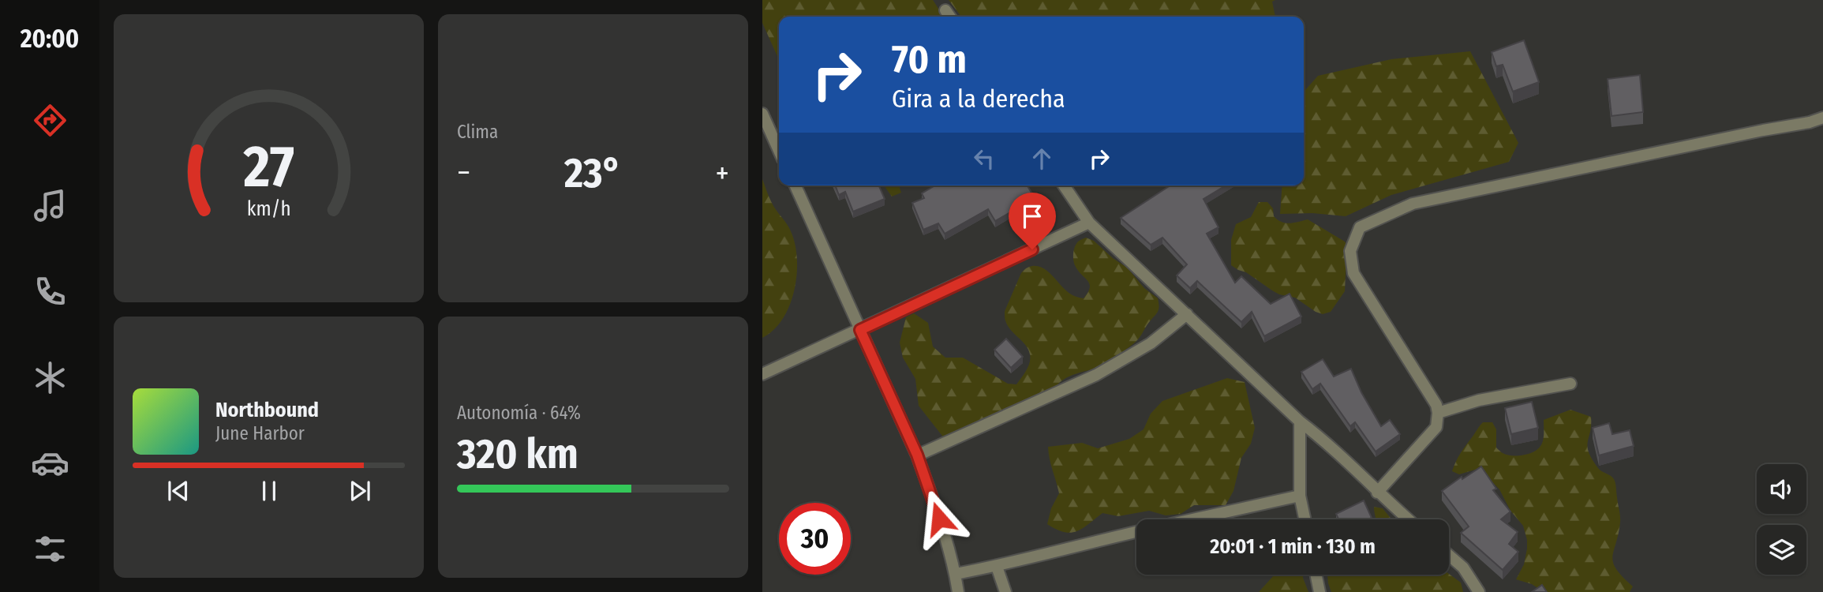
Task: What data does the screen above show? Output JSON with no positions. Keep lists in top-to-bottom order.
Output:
{
  "page": {
    "tabs": "20:00",
    "tile": [
      "Clima",
      ["Autonomía · 64%", "320 km"]
    ],
    "turn": ["70 m", "Gira a la derecha"],
    "heat": ["−", "23°", "+"],
    "song": ["Northbound", "June Harbor"],
    "limit": "30",
    "trip": "20:01 · 1 min · 130 m",
    "gauge": ["27", "km/h"]
  }
}
